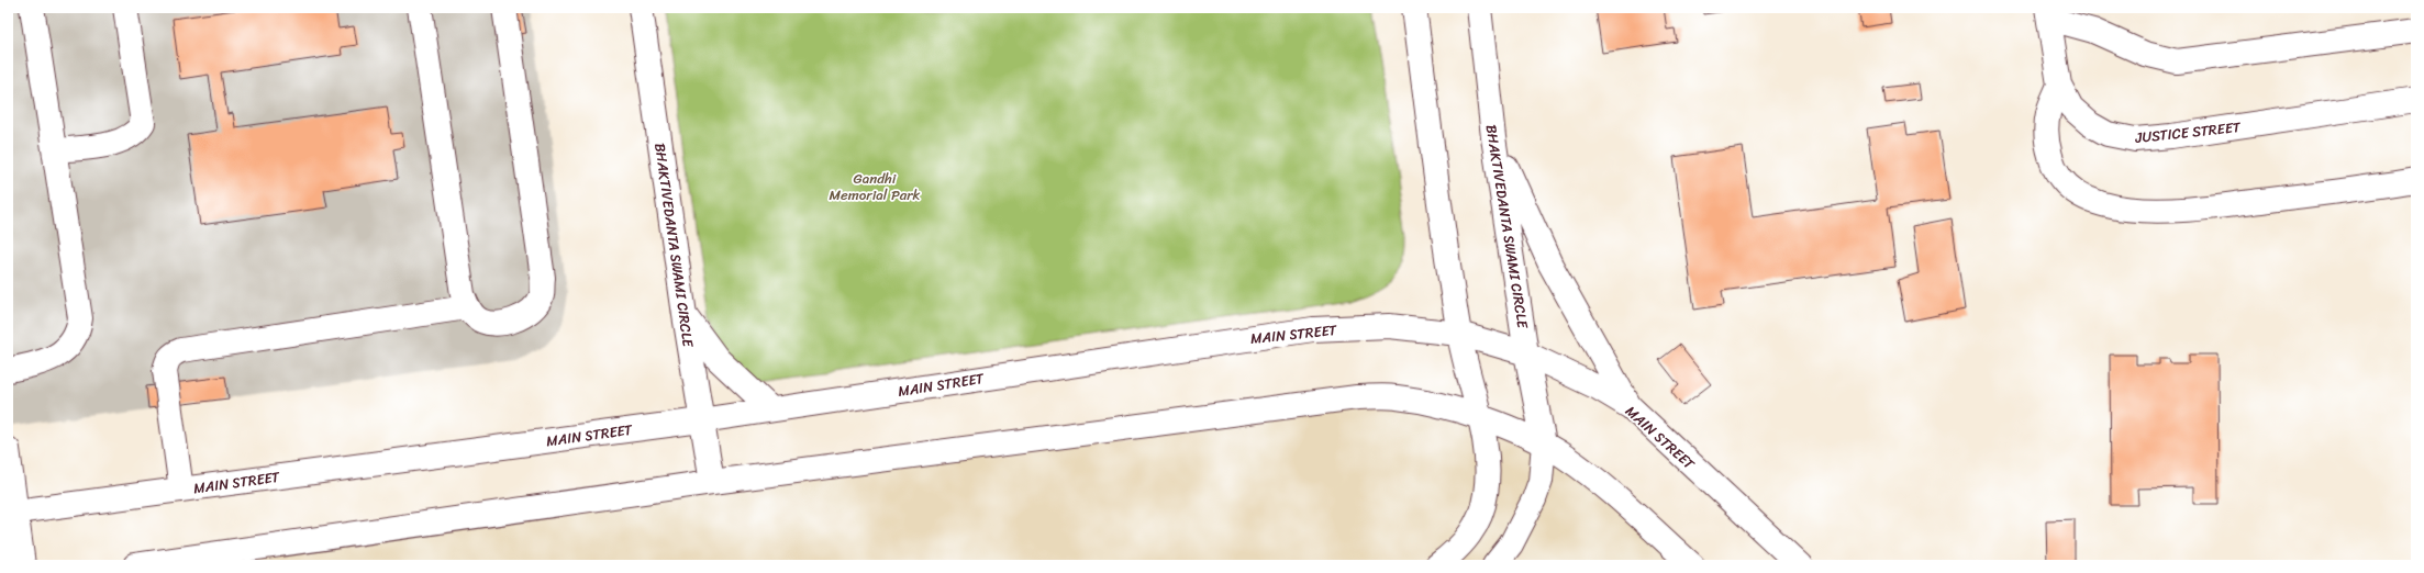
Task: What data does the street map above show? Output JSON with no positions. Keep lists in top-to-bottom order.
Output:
{
  "streets": {
    "street": ["JUSTICE STREET", "BHAKTIVEDANTA SWAMI CIRCLE", "MAIN STREET"]
  },
  "crossings": [
    ["BHAKTIVEDANTA SWAMI CIRCLE", "MAIN STREET"]
  ],
  "parks": ["Gandhi Memorial Park"]
}
